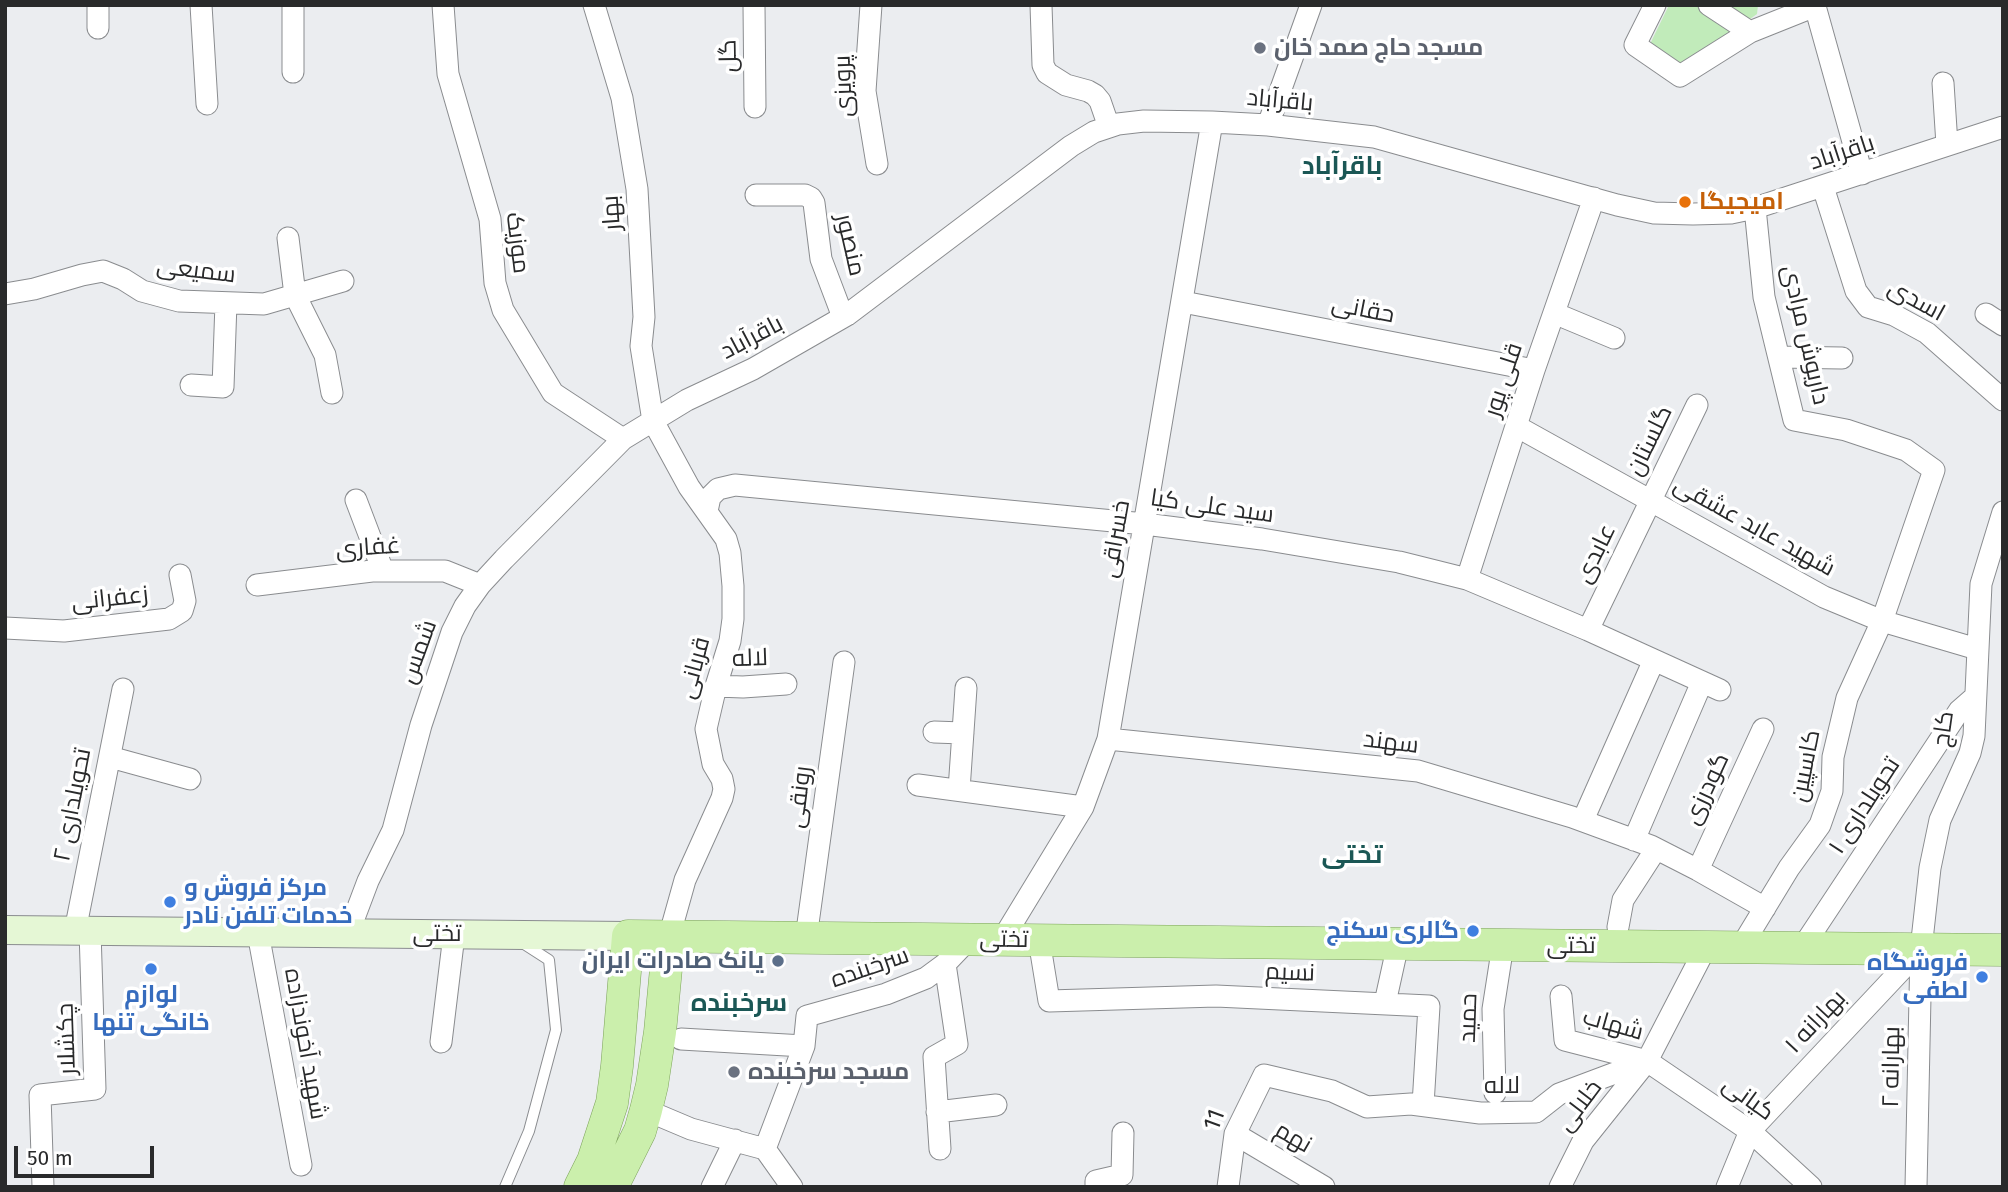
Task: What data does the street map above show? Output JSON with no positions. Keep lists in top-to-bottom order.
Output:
{
  "streets": {
    "main road": ["تختی"],
    "street": [
      "گل",
      "پرویزی",
      "باقرآباد",
      "بهار",
      "موزیک",
      "منصور",
      "سمیعی",
      "اسدی",
      "حقانی",
      "داریوش مرادی",
      "قلی پور",
      "گلستان",
      "سید علی کیا",
      "شهید عابد عشقی",
      "خسراقی",
      "غفاری",
      "عابدی",
      "زعفرانی",
      "شمس",
      "لاله",
      "قربانی",
      "کاج",
      "سهند",
      "کاسپین",
      "گودرزی",
      "رونقی",
      "تحویلداری ۲",
      "تحویلداری ۱",
      "سرخبنده",
      "نسیم",
      "حمید",
      "بهارانه ۱",
      "شهاب",
      "چکشلار",
      "شهید آخوندزاده",
      "بهارانه ۲",
      "کیانی",
      "خلالی",
      "11",
      "نهم"
    ]
  },
  "crossings": [
    ["باقرآباد", "بهار"],
    ["باقرآباد", "موزیک"],
    ["باقرآباد", "منصور"],
    ["باقرآباد", "اسدی"],
    ["باقرآباد", "داریوش مرادی"],
    ["باقرآباد", "قلی پور"],
    ["باقرآباد", "خسراقی"],
    ["باقرآباد", "شمس"],
    ["باقرآباد", "قربانی"],
    ["بهار", "قربانی"],
    ["موزیک", "شمس"],
    ["حقانی", "قلی پور"],
    ["حقانی", "خسراقی"],
    ["داریوش مرادی", "شهید عابد عشقی"],
    ["داریوش مرادی", "کاسپین"],
    ["قلی پور", "سید علی کیا"],
    ["قلی پور", "شهید عابد عشقی"],
    ["گلستان", "شهید عابد عشقی"],
    ["گلستان", "عابدی"],
    ["سید علی کیا", "خسراقی"],
    ["سید علی کیا", "عابدی"],
    ["سید علی کیا", "قربانی"],
    ["سید علی کیا", "سهند"],
    ["شهید عابد عشقی", "عابدی"],
    ["شهید عابد عشقی", "کاج"],
    ["شهید عابد عشقی", "کاسپین"],
    ["خسراقی", "سهند"],
    ["خسراقی", "تختی"],
    ["غفاری", "شمس"],
    ["شمس", "تختی"],
    ["لاله", "قربانی"],
    ["لاله", "نسیم"],
    ["لاله", "شهاب"],
    ["لاله", "کیانی"],
    ["لاله", "خلالی"],
    ["لاله", "11"],
    ["قربانی", "تختی"],
    ["کاج", "تحویلداری ۱"],
    ["کاج", "تختی"],
    ["کاج", "بهارانه ۱"],
    ["کاج", "بهارانه ۲"],
    ["سهند", "کاسپین"],
    ["سهند", "گودرزی"],
    ["کاسپین", "تختی"],
    ["رونقی", "تختی"],
    ["تحویلداری ۲", "تختی"],
    ["تحویلداری ۲", "چکشلار"],
    ["تحویلداری ۱", "تختی"],
    ["تختی", "سرخبنده"],
    ["تختی", "نسیم"],
    ["تختی", "حمید"],
    ["تختی", "بهارانه ۱"],
    ["تختی", "چکشلار"],
    ["تختی", "شهید آخوندزاده"],
    ["تختی", "بهارانه ۲"],
    ["بهارانه ۱", "بهارانه ۲"],
    ["بهارانه ۱", "کیانی"],
    ["شهاب", "کیانی"],
    ["شهاب", "خلالی"],
    ["کیانی", "خلالی"],
    ["11", "نهم"]
  ],
  "districts": ["باقرآباد", "تختی", "سرخبنده"],
  "places": [
    "مسجد حاج صمد خان",
    "امیجیگا",
    "مرکز فروش و خدمات تلفن نادر",
    "گالری سکنج",
    "یانک صادرات ایران",
    "لوازم خانگی تنها",
    "فروشگاه لطفی",
    "مسجد سرخبنده"
  ],
  "scale_bar": "50 m"
}
